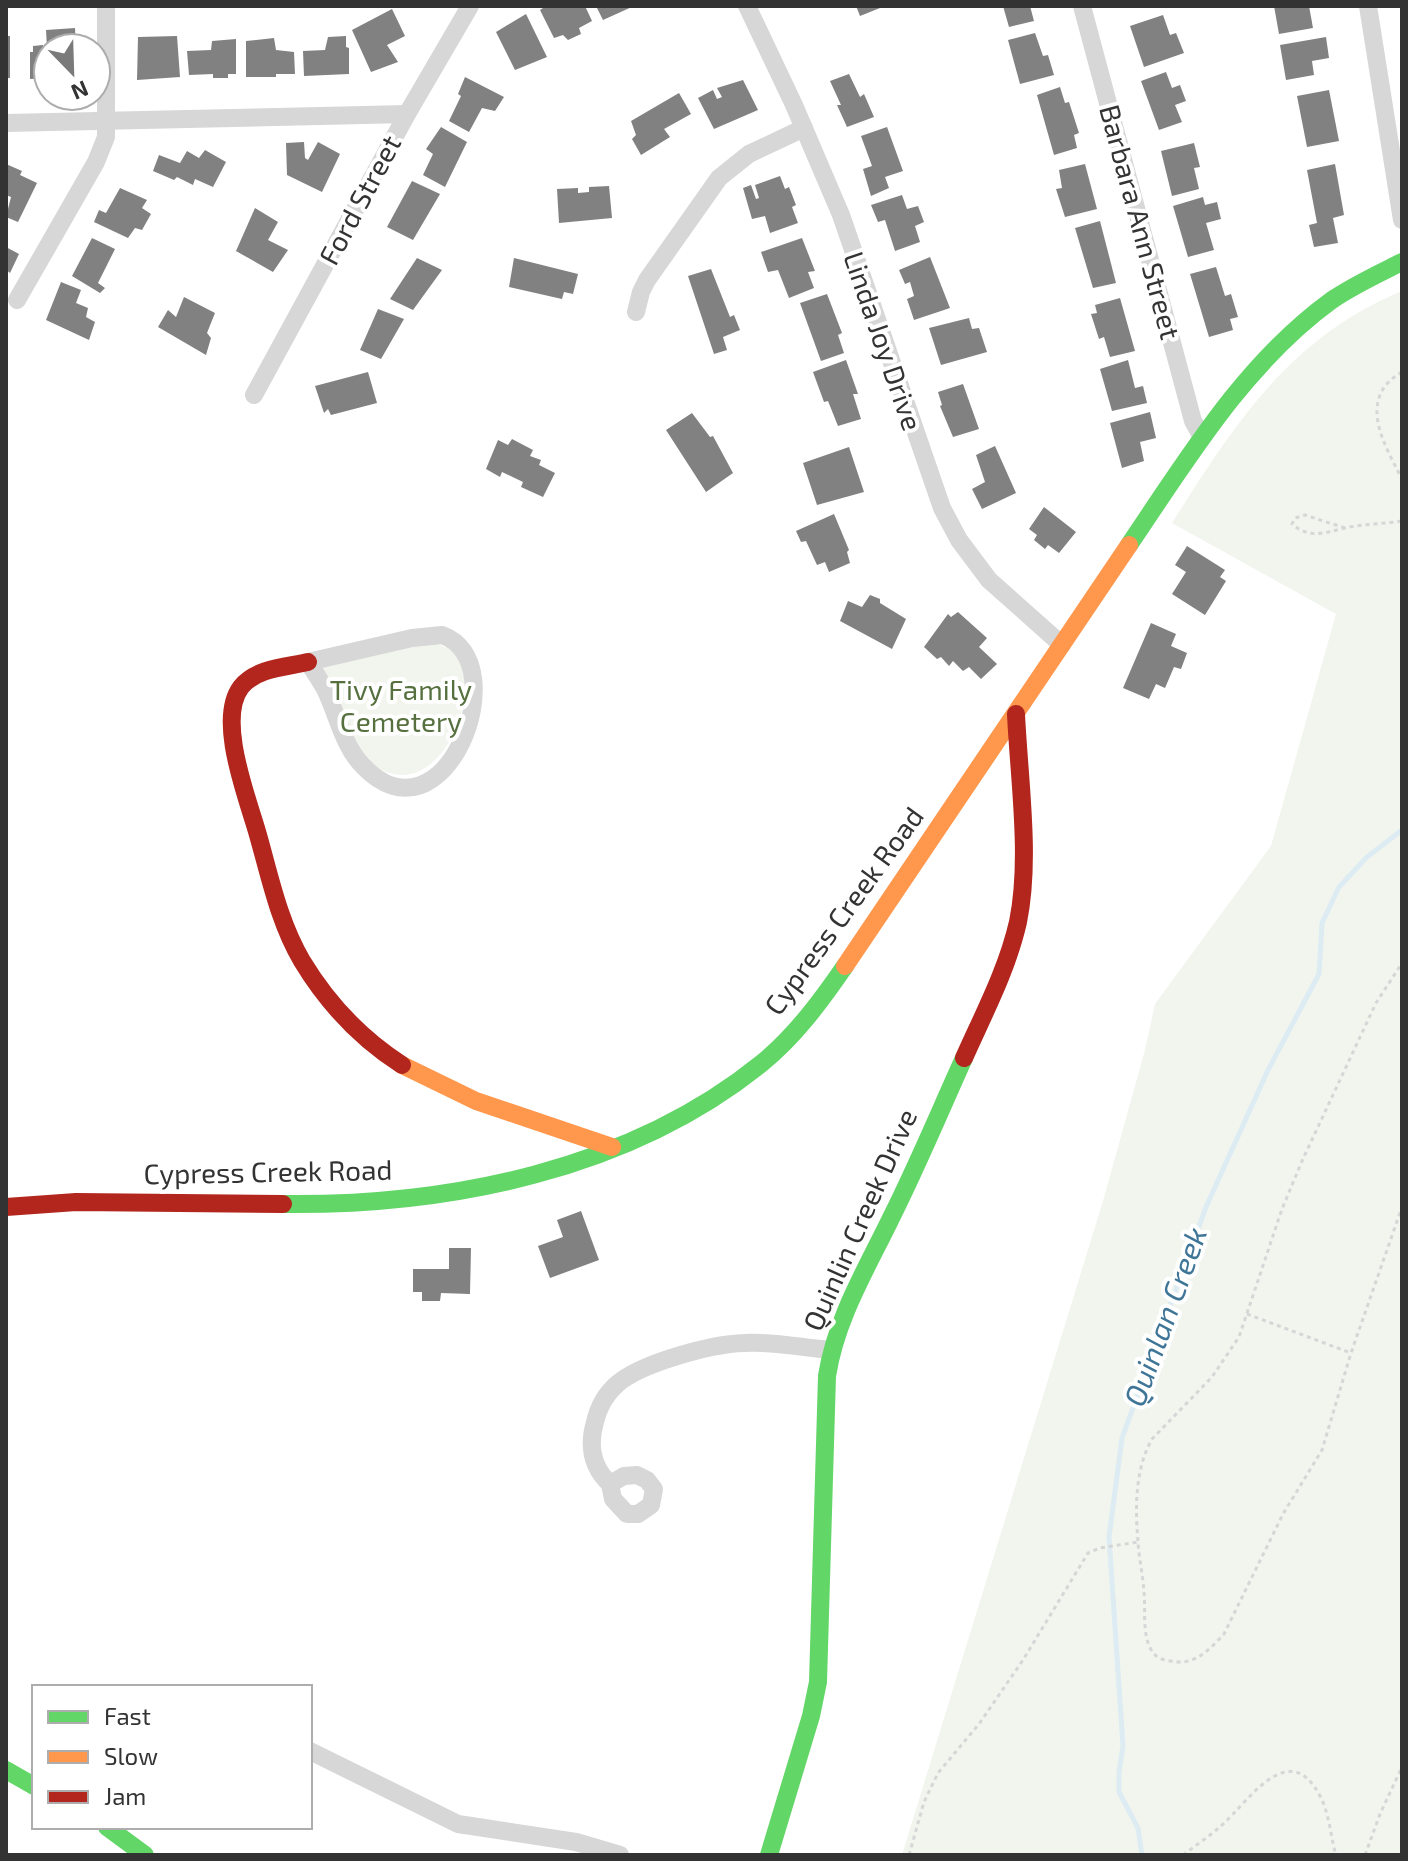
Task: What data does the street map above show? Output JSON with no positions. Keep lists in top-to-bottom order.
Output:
{
  "streets": {
    "street": [
      "Ford Street",
      "Barbara Ann Street",
      "Linda Joy Drive",
      "Cypress Creek Road",
      "Quinlin Creek Drive"
    ]
  },
  "crossings": [
    ["Barbara Ann Street", "Cypress Creek Road"],
    ["Linda Joy Drive", "Cypress Creek Road"],
    ["Cypress Creek Road", "Quinlin Creek Drive"]
  ],
  "water": ["Quinlan Creek"],
  "parks": ["Tivy Family Cemetery"],
  "legend": ["Fast", "Slow", "Jam"],
  "north": "bottom right"
}
